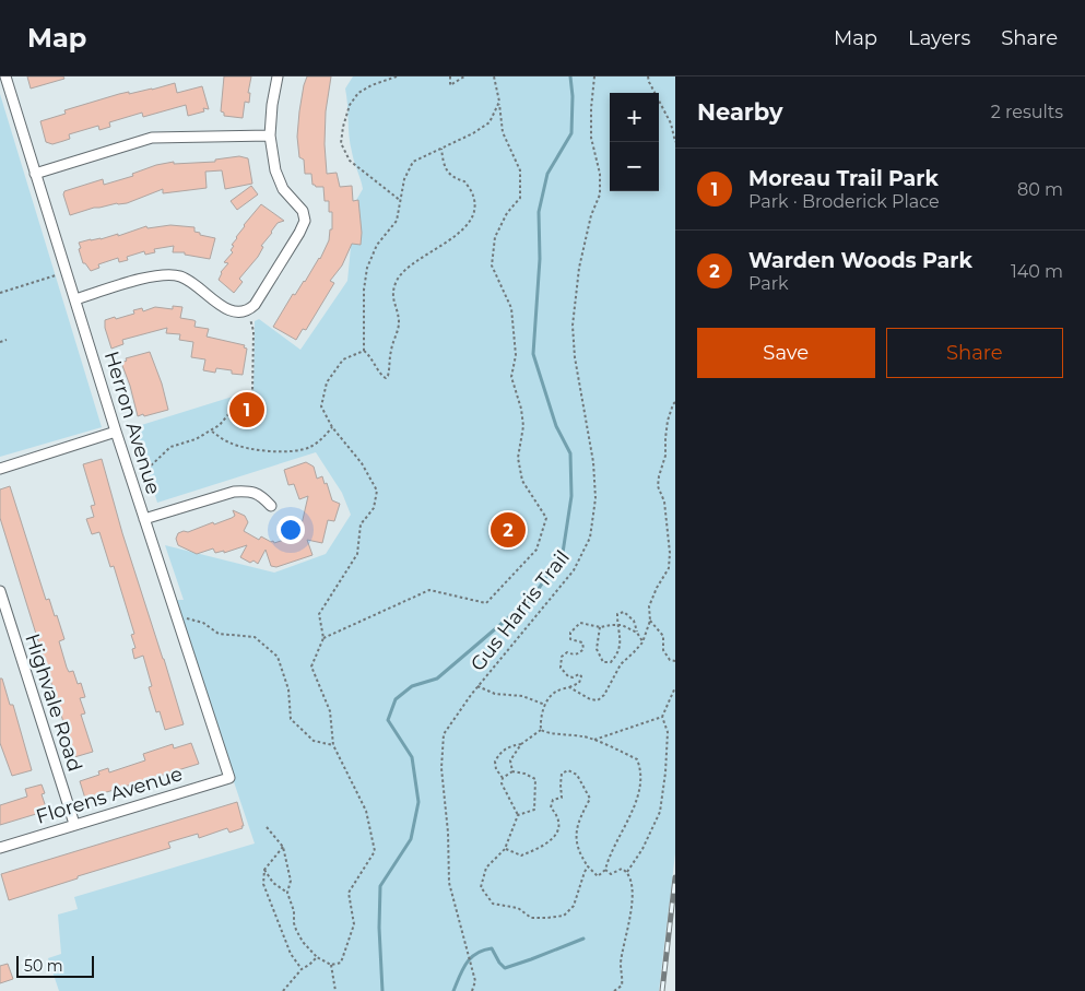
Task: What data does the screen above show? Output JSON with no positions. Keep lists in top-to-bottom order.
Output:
{
  "streets": {
    "street": ["Herron Avenue", "Highvale Road", "Florens Avenue"],
    "path": ["Gus Harris Trail"]
  },
  "crossings": [
    ["Herron Avenue", "Florens Avenue"],
    ["Highvale Road", "Florens Avenue"]
  ],
  "scale_bar": "50 m",
  "page": {
    "header": "Map",
    "nav": ["Map", "Layers", "Share"],
    "heading": ["Nearby", "2 results"],
    "map_buttons": ["+", "−"],
    "list": [
      {
        "mark": "1",
        "name": "Moreau Trail Park",
        "note": "Park · Broderick Place",
        "value": "80 m"
      },
      {
        "mark": "2",
        "name": "Warden Woods Park",
        "note": "Park",
        "value": "140 m"
      }
    ],
    "buttons": ["Save", "Share"],
    "pins": ["1", "2"],
    "scale": "50 m"
  }
}
